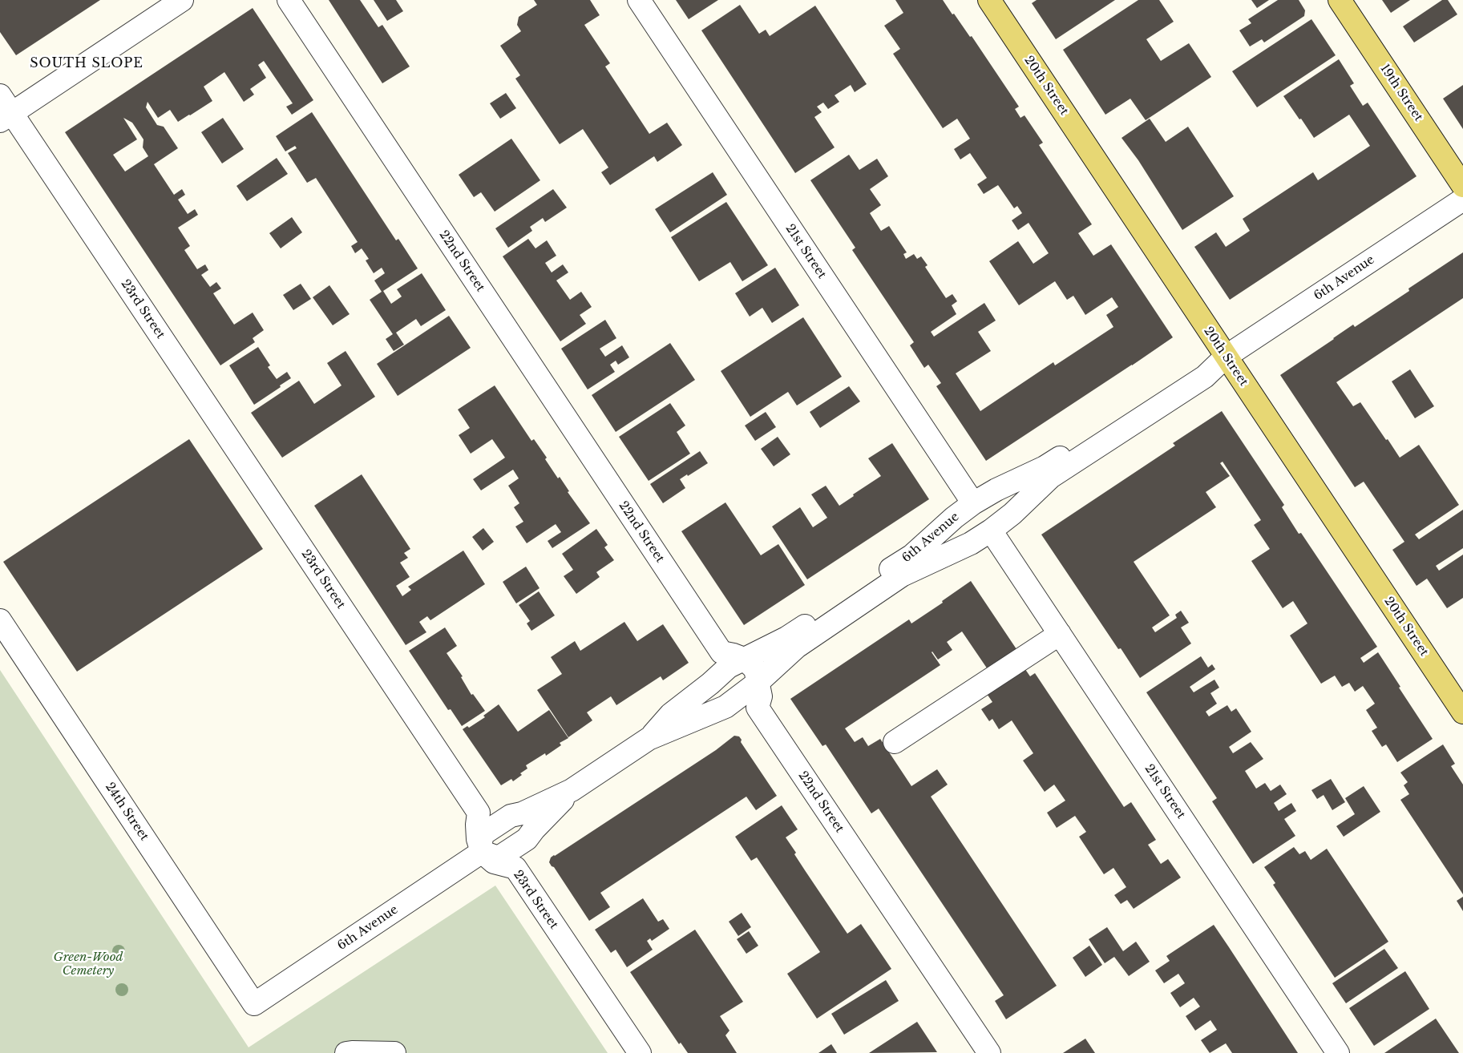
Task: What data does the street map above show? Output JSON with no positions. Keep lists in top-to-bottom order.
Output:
{
  "streets": {
    "main road": ["20th Street", "19th Street"],
    "street": [
      "21st Street",
      "22nd Street",
      "6th Avenue",
      "23rd Street",
      "24th Street"
    ]
  },
  "crossings": [
    ["20th Street", "6th Avenue"],
    ["21st Street", "6th Avenue"],
    ["22nd Street", "6th Avenue"],
    ["6th Avenue", "23rd Street"],
    ["6th Avenue", "24th Street"]
  ],
  "districts": ["SOUTH SLOPE"],
  "parks": ["Green-Wood Cemetery"]
}
